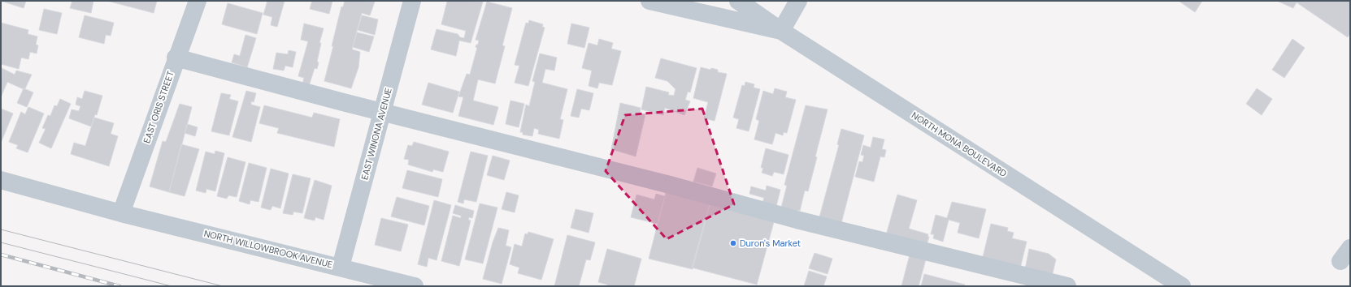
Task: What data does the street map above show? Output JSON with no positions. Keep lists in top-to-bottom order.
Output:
{
  "streets": {
    "street": [
      "EAST ORIS STREET",
      "EAST WINONA AVENUE",
      "NORTH MONA BOULEVARD",
      "NORTH WILLOWBROOK AVENUE"
    ]
  },
  "crossings": [
    ["EAST ORIS STREET", "NORTH WILLOWBROOK AVENUE"],
    ["EAST WINONA AVENUE", "NORTH WILLOWBROOK AVENUE"]
  ],
  "places": ["Duron's Market"]
}
